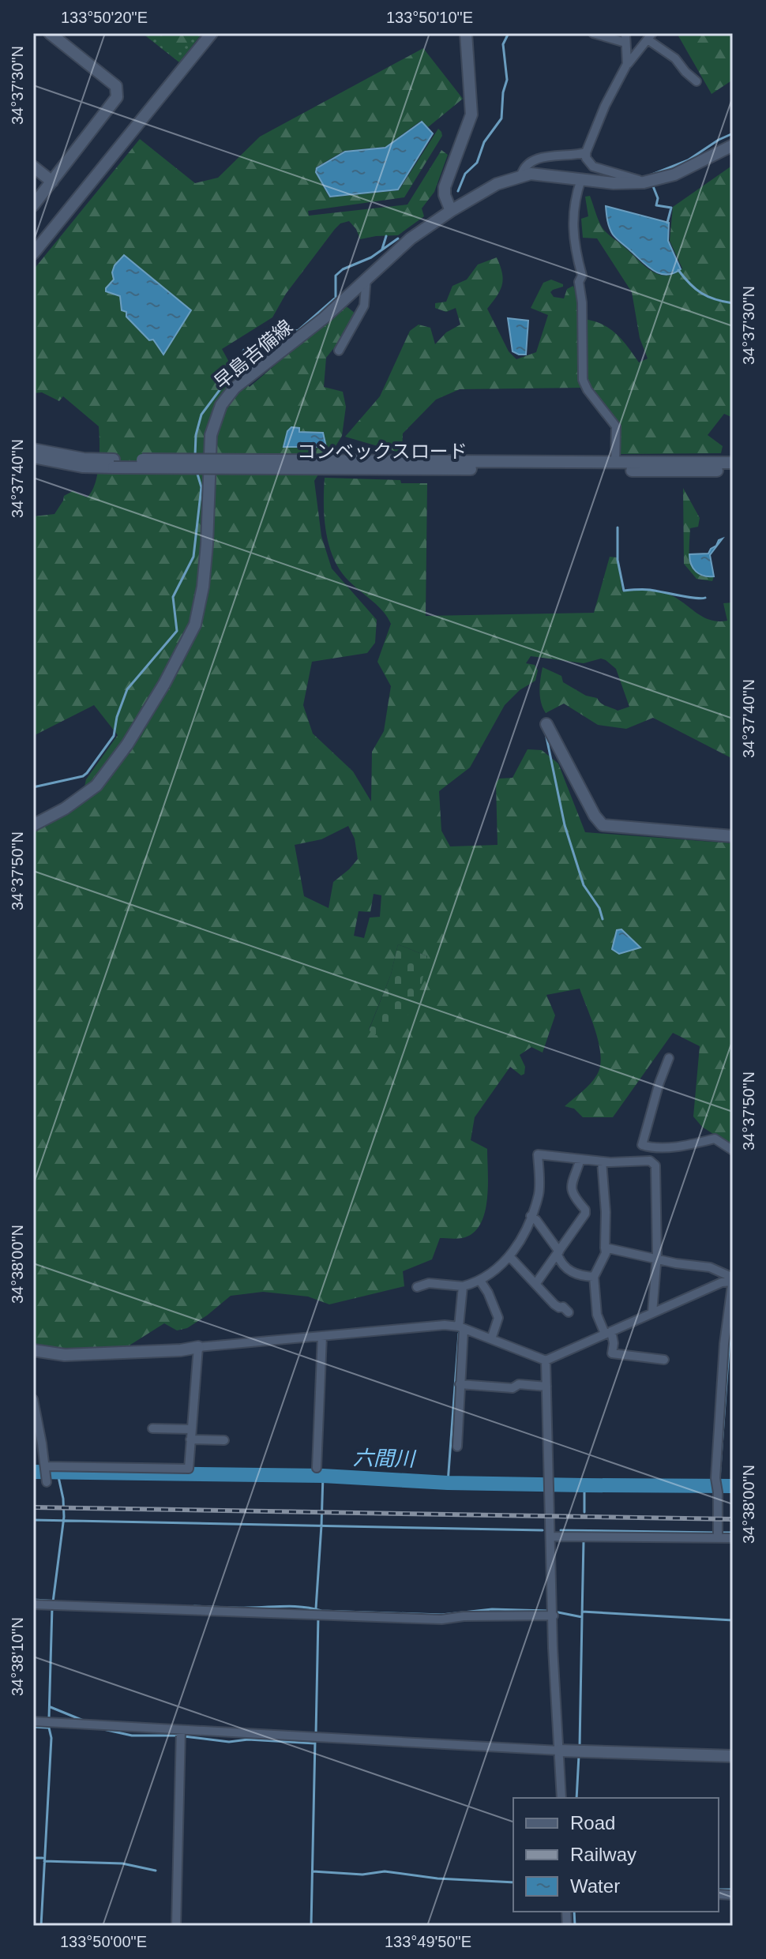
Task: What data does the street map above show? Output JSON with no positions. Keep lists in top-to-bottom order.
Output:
{
  "streets": {
    "street": ["早島吉備線", "コンベックスロード"]
  },
  "water": ["六間川"],
  "legend": ["Road", "Railway", "Water"],
  "coordinates": [
    "133°50'20\"E",
    "133°50'10\"E",
    "34°37'30\"N",
    "34°37'40\"N",
    "34°37'50\"N",
    "34°38'00\"N",
    "34°38'10\"N",
    "133°50'00\"E",
    "133°49'50\"E"
  ]
}
